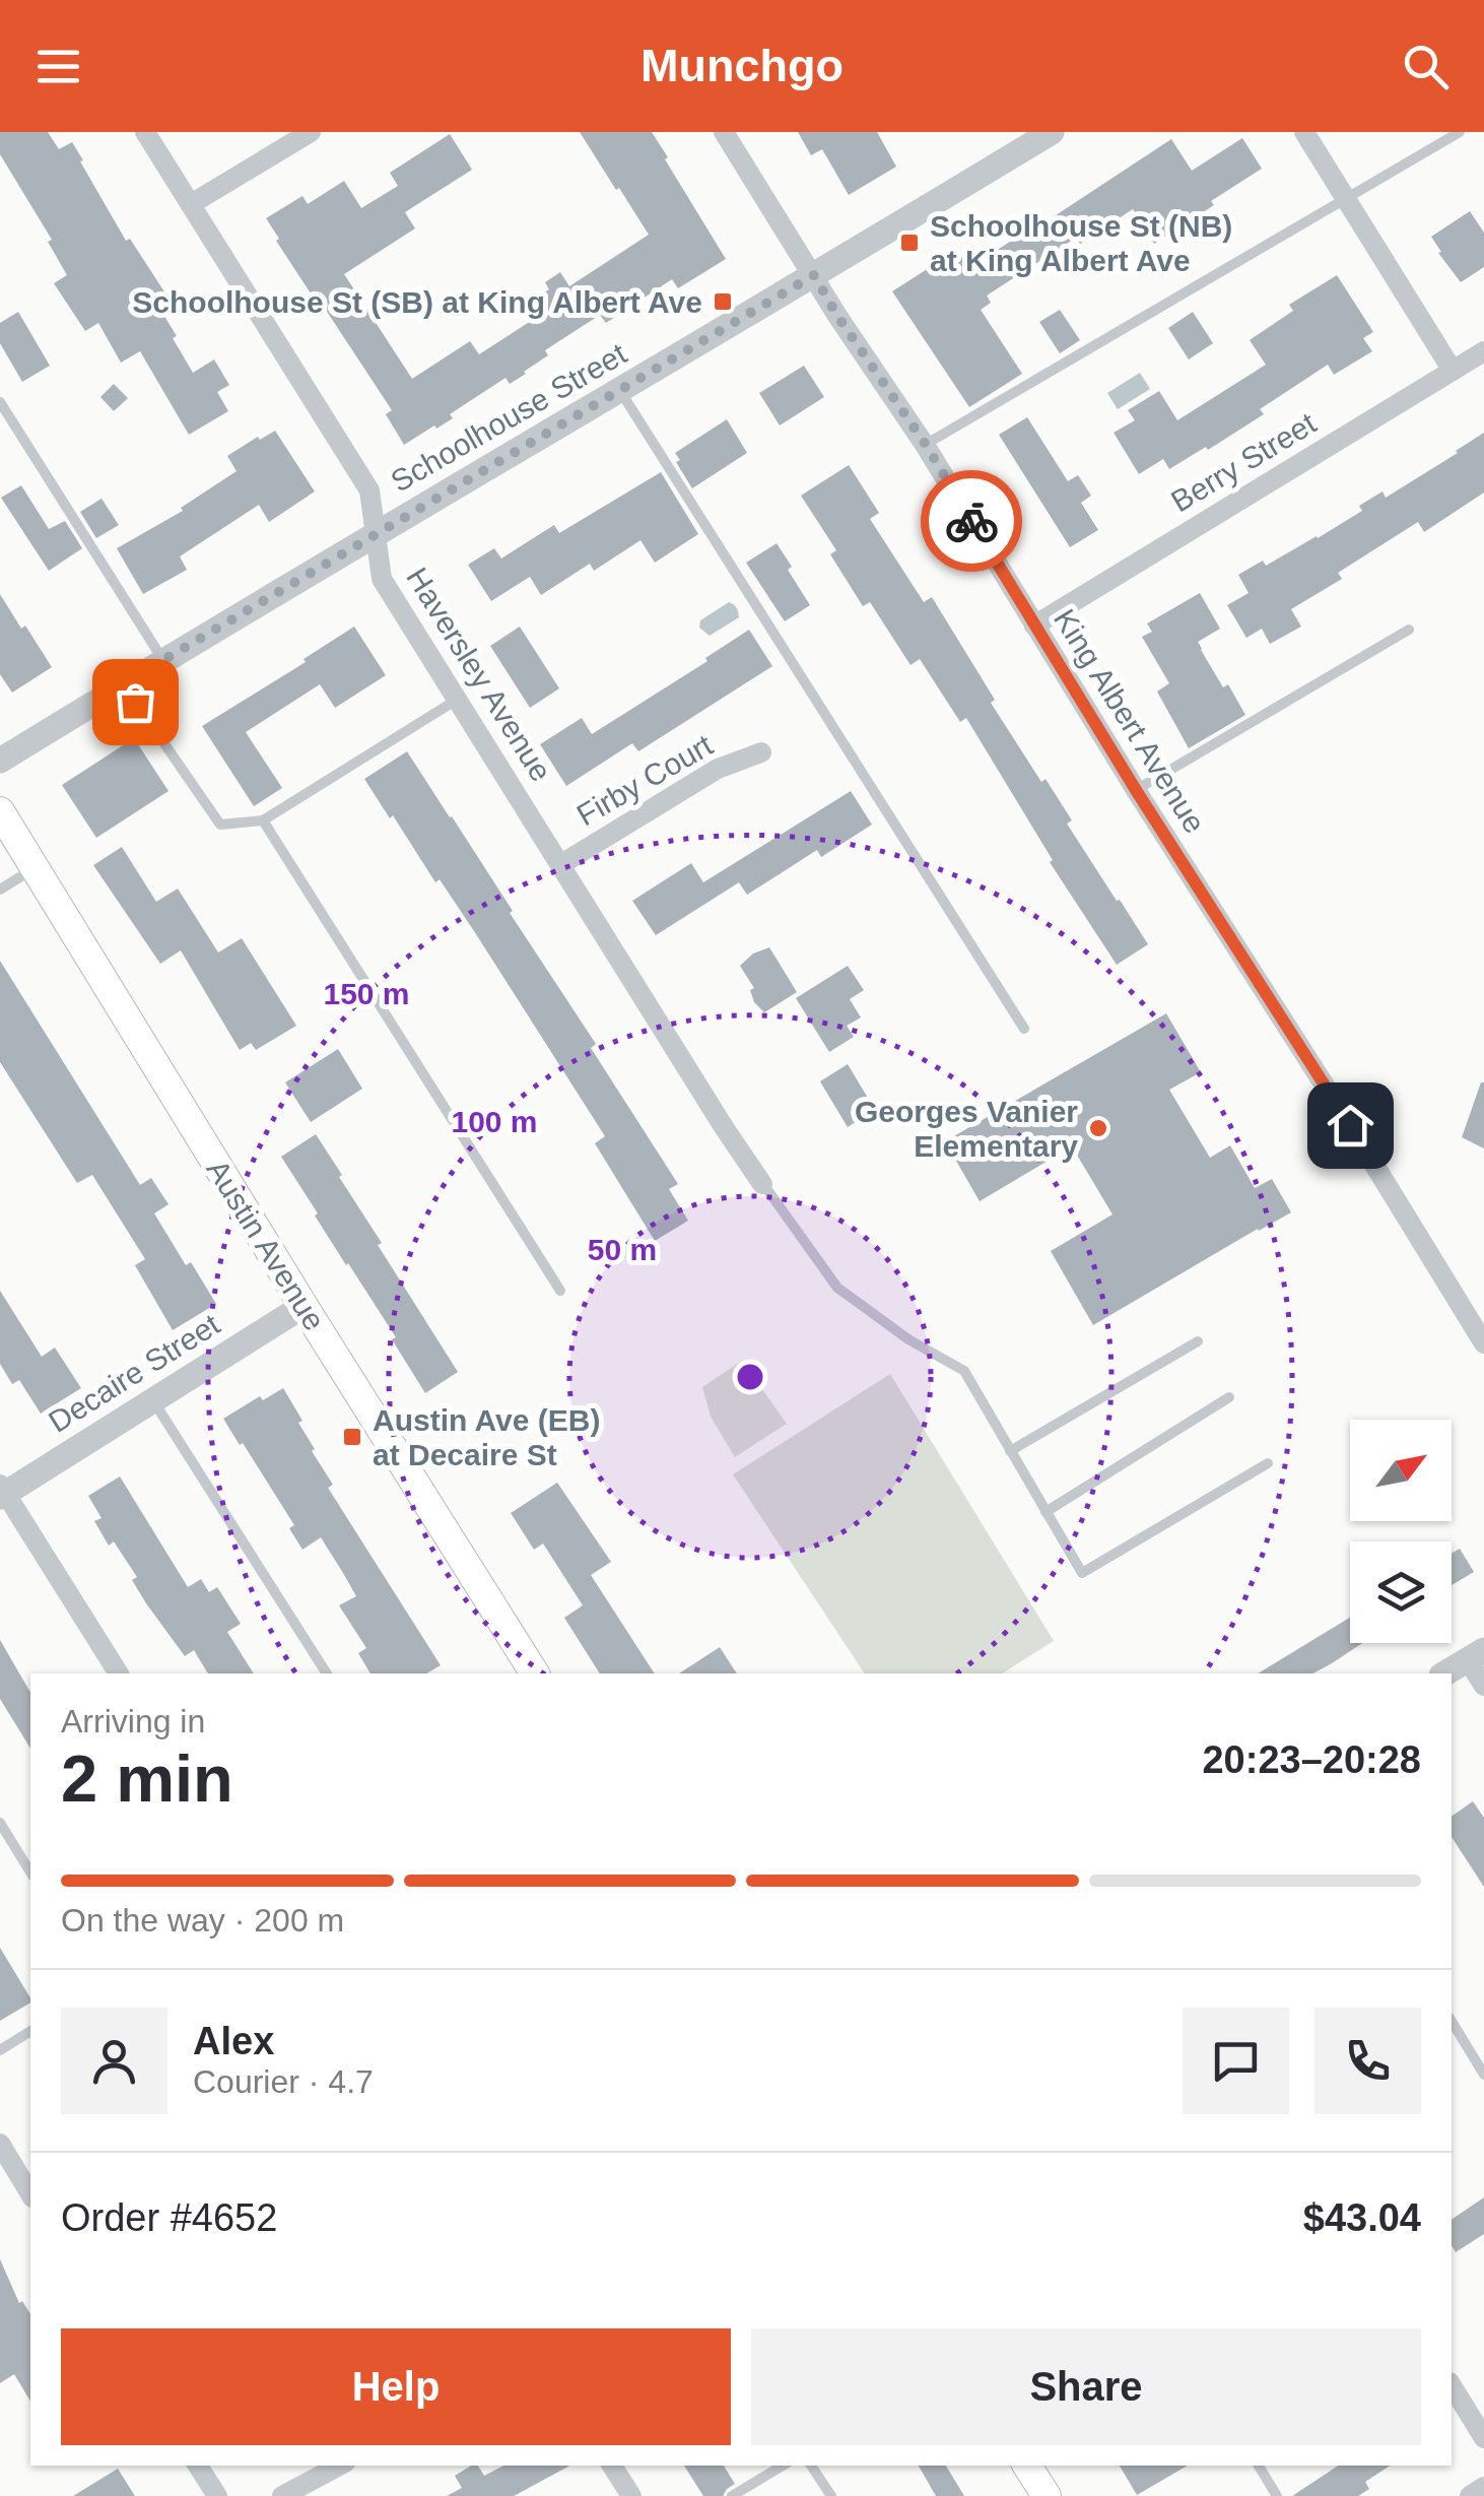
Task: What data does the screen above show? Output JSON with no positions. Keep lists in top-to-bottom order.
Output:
{
  "streets": {
    "main road": ["Austin Avenue"],
    "street": [
      "Schoolhouse Street",
      "Berry Street",
      "Haversley Avenue",
      "King Albert Avenue",
      "Firby Court",
      "Decaire Street"
    ]
  },
  "crossings": [
    ["Schoolhouse Street", "Haversley Avenue"],
    ["Schoolhouse Street", "King Albert Avenue"],
    ["Berry Street", "King Albert Avenue"],
    ["Haversley Avenue", "Firby Court"],
    ["Austin Avenue", "Decaire Street"]
  ],
  "places": {
    "transit": ["Schoolhouse St (NB) at King Albert Ave", "Schoolhouse St (SB) at King Albert Ave", "Austin Ave (EB) at Decaire St"],
    "other": ["Georges Vanier Elementary"]
  },
  "north": "top right",
  "page": {
    "header": "Munchgo",
    "heading": ["2 min", "Arriving in", "20:23–20:28"],
    "panel": [
      "Alex",
      "Courier · 4.7",
      "Order #4652",
      "$43.04"
    ],
    "bar": "On the way · 200 m",
    "buttons": ["Help", "Share"]
  },
  "rings": ["150 m", "100 m", "50 m"]
}
